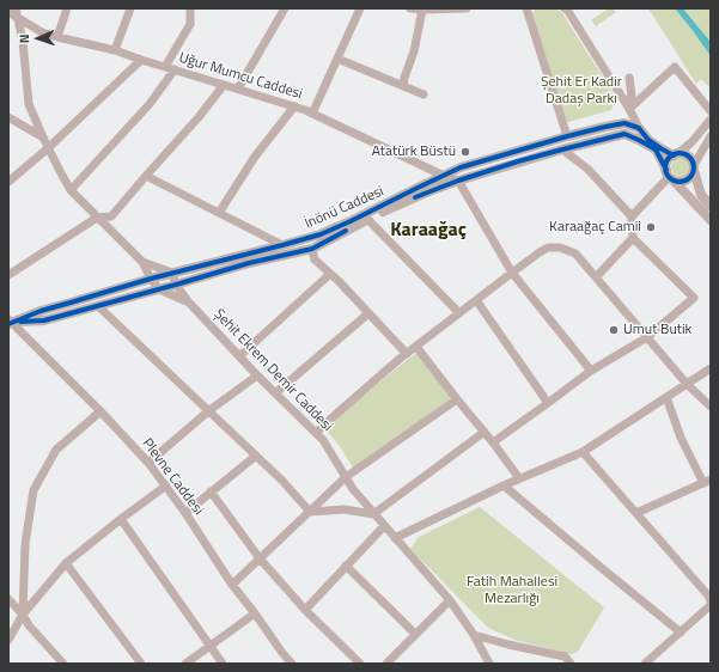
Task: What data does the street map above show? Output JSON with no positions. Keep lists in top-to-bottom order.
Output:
{
  "streets": {
    "main road": ["İnönü Caddesi"],
    "street": ["Uğur Mumcu Caddesi", "Şehit Ekrem Demir Caddesi", "Plevne Caddesi"]
  },
  "crossings": [
    ["Uğur Mumcu Caddesi", "İnönü Caddesi"],
    ["İnönü Caddesi", "Plevne Caddesi"]
  ],
  "districts": ["Karaağaç"],
  "parks": ["Şehit Er Kadir Dadaş Parkı", "Fatih Mahallesi Mezarlığı"],
  "places": ["Atatürk Büstü", "Karaağaç Camii", "Umut Butik"],
  "north": "left"
}
